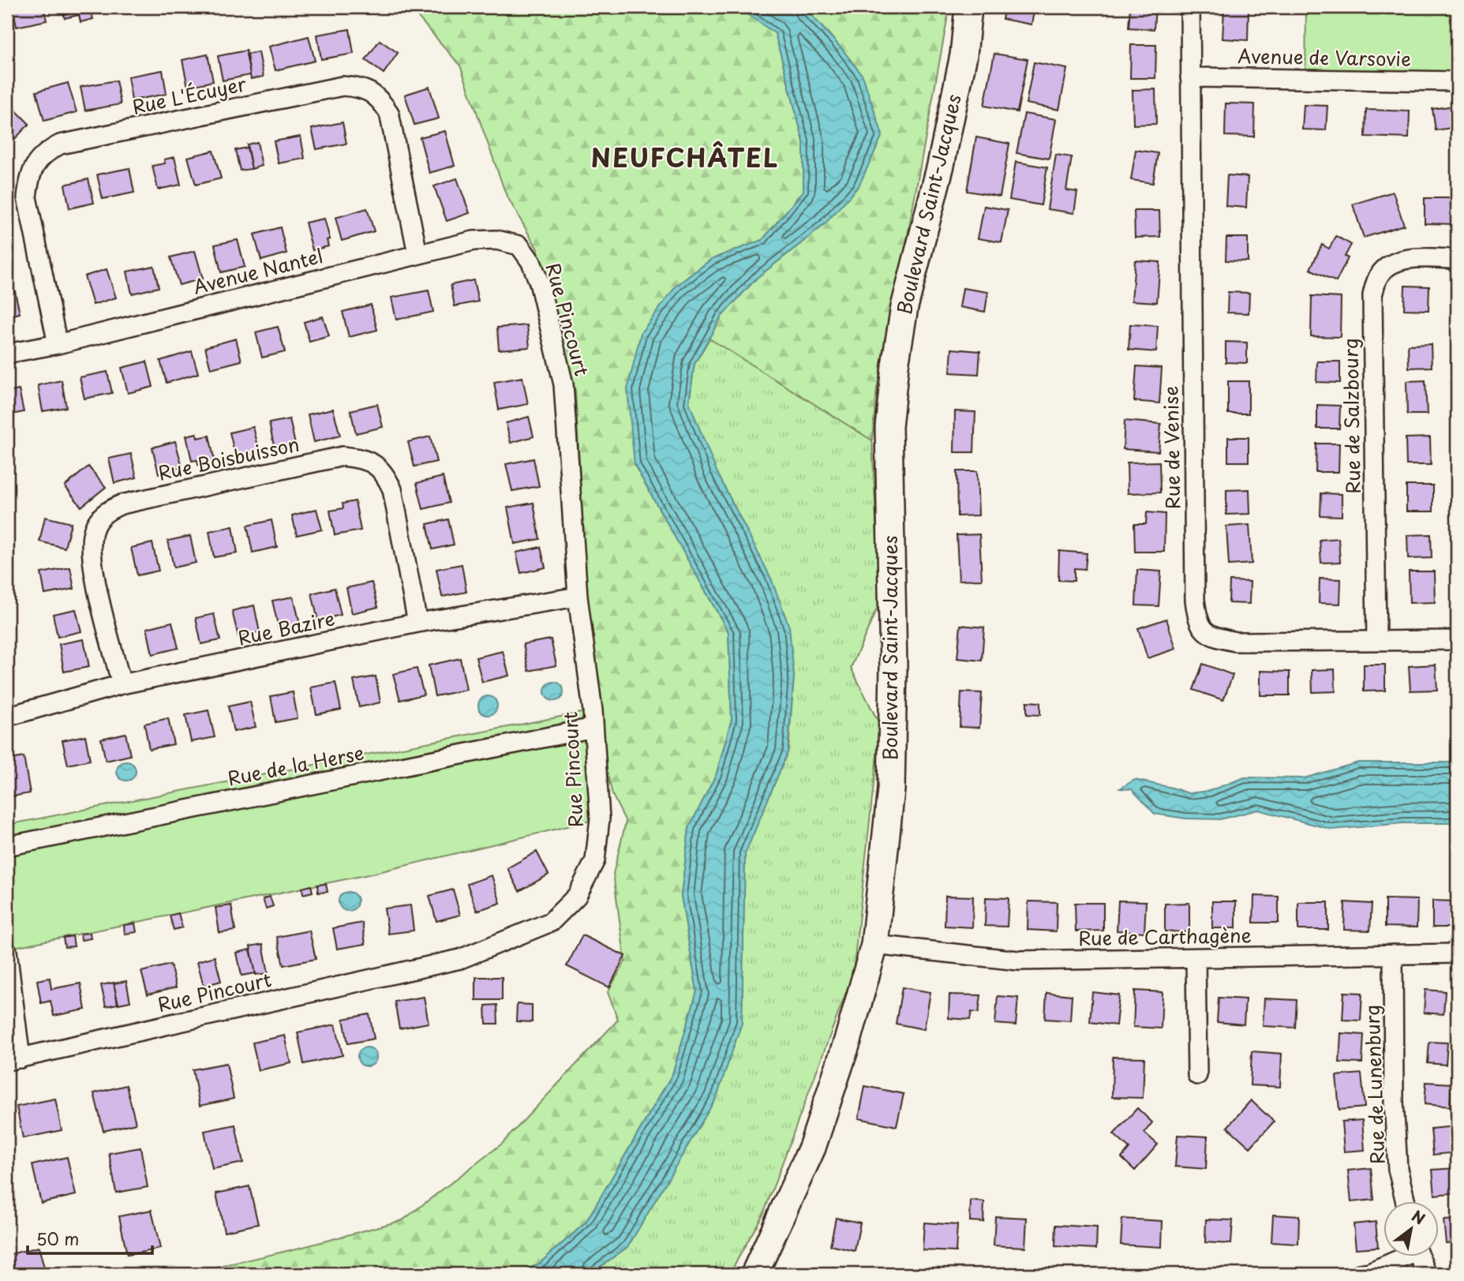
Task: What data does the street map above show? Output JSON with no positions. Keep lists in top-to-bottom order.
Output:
{
  "streets": {
    "street": [
      "Avenue de Varsovie",
      "Rue L'Écuyer",
      "Boulevard Saint-Jacques",
      "Avenue Nantel",
      "Rue Pincourt",
      "Rue de Salzbourg",
      "Rue de Venise",
      "Rue Boisbuisson",
      "Rue Bazire",
      "Rue de la Herse",
      "Rue de Carthagène",
      "Rue de Lunenburg"
    ]
  },
  "crossings": [
    ["Avenue de Varsovie", "Rue de Venise"],
    ["Rue L'Écuyer", "Avenue Nantel"],
    ["Boulevard Saint-Jacques", "Rue de Carthagène"],
    ["Avenue Nantel", "Rue Pincourt"],
    ["Rue Pincourt", "Rue Bazire"],
    ["Rue Pincourt", "Rue de la Herse"],
    ["Rue de Salzbourg", "Rue de Venise"],
    ["Rue Boisbuisson", "Rue Bazire"],
    ["Rue de Carthagène", "Rue de Lunenburg"]
  ],
  "districts": ["NEUFCHÂTEL"],
  "scale_bar": "50 m",
  "north": "top right"
}
